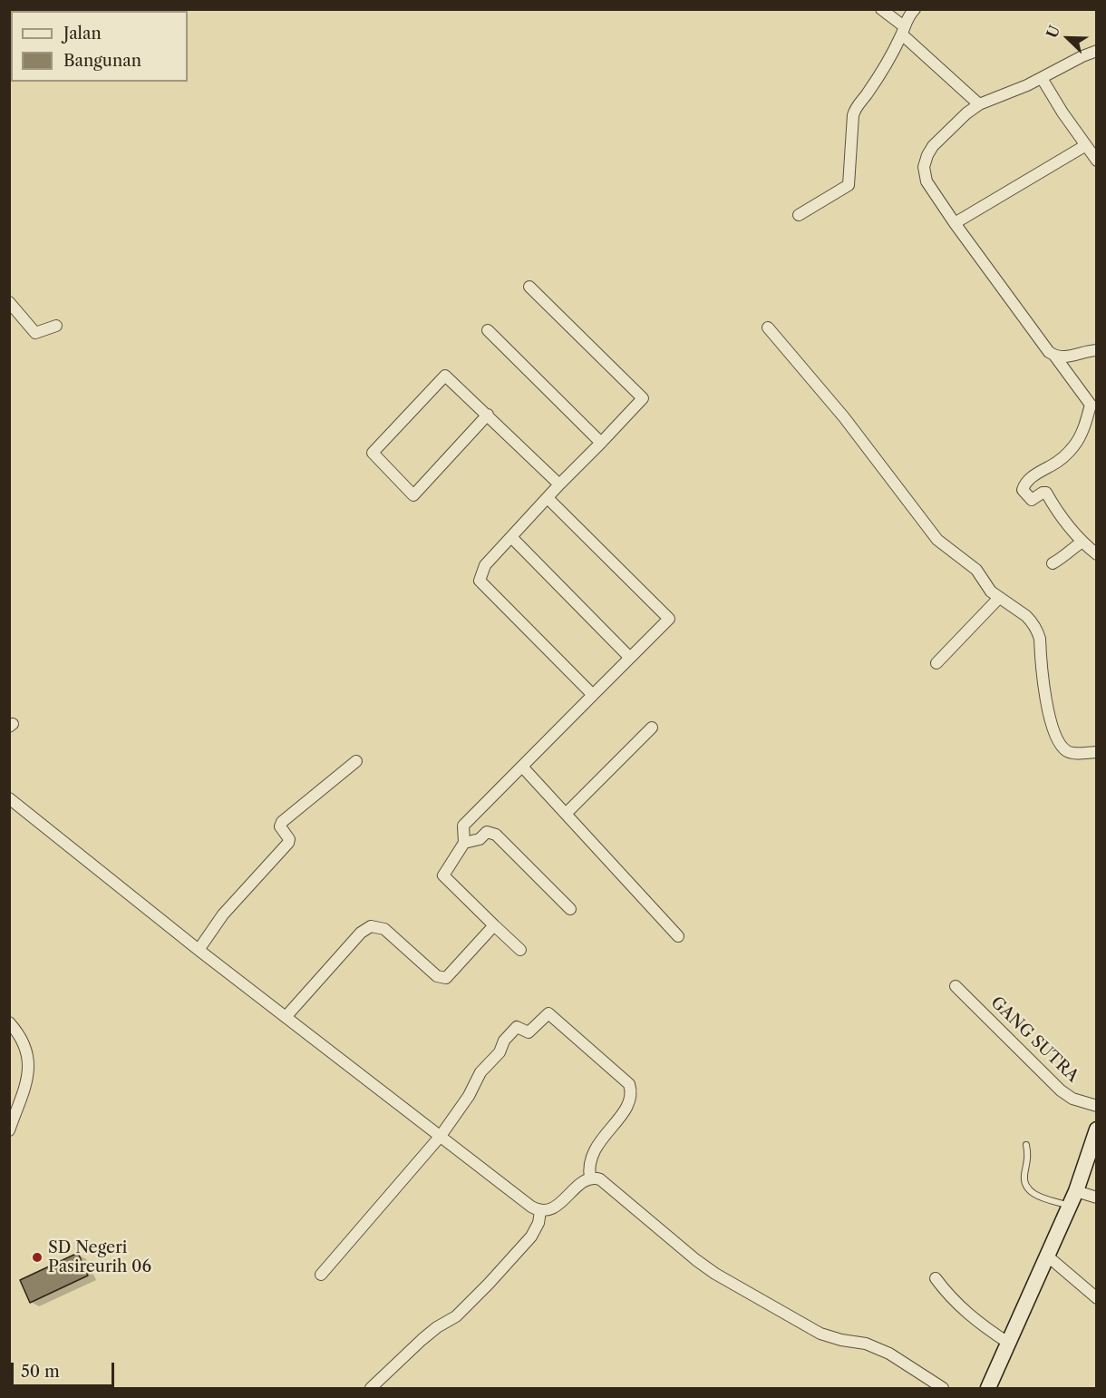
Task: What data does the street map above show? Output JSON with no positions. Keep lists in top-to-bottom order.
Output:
{
  "streets": {
    "street": ["GANG SUTRA"]
  },
  "places": ["SD Negeri Pasireurih 06"],
  "legend": ["Jalan", "Bangunan"],
  "scale_bar": "50 m",
  "north": "top left"
}
